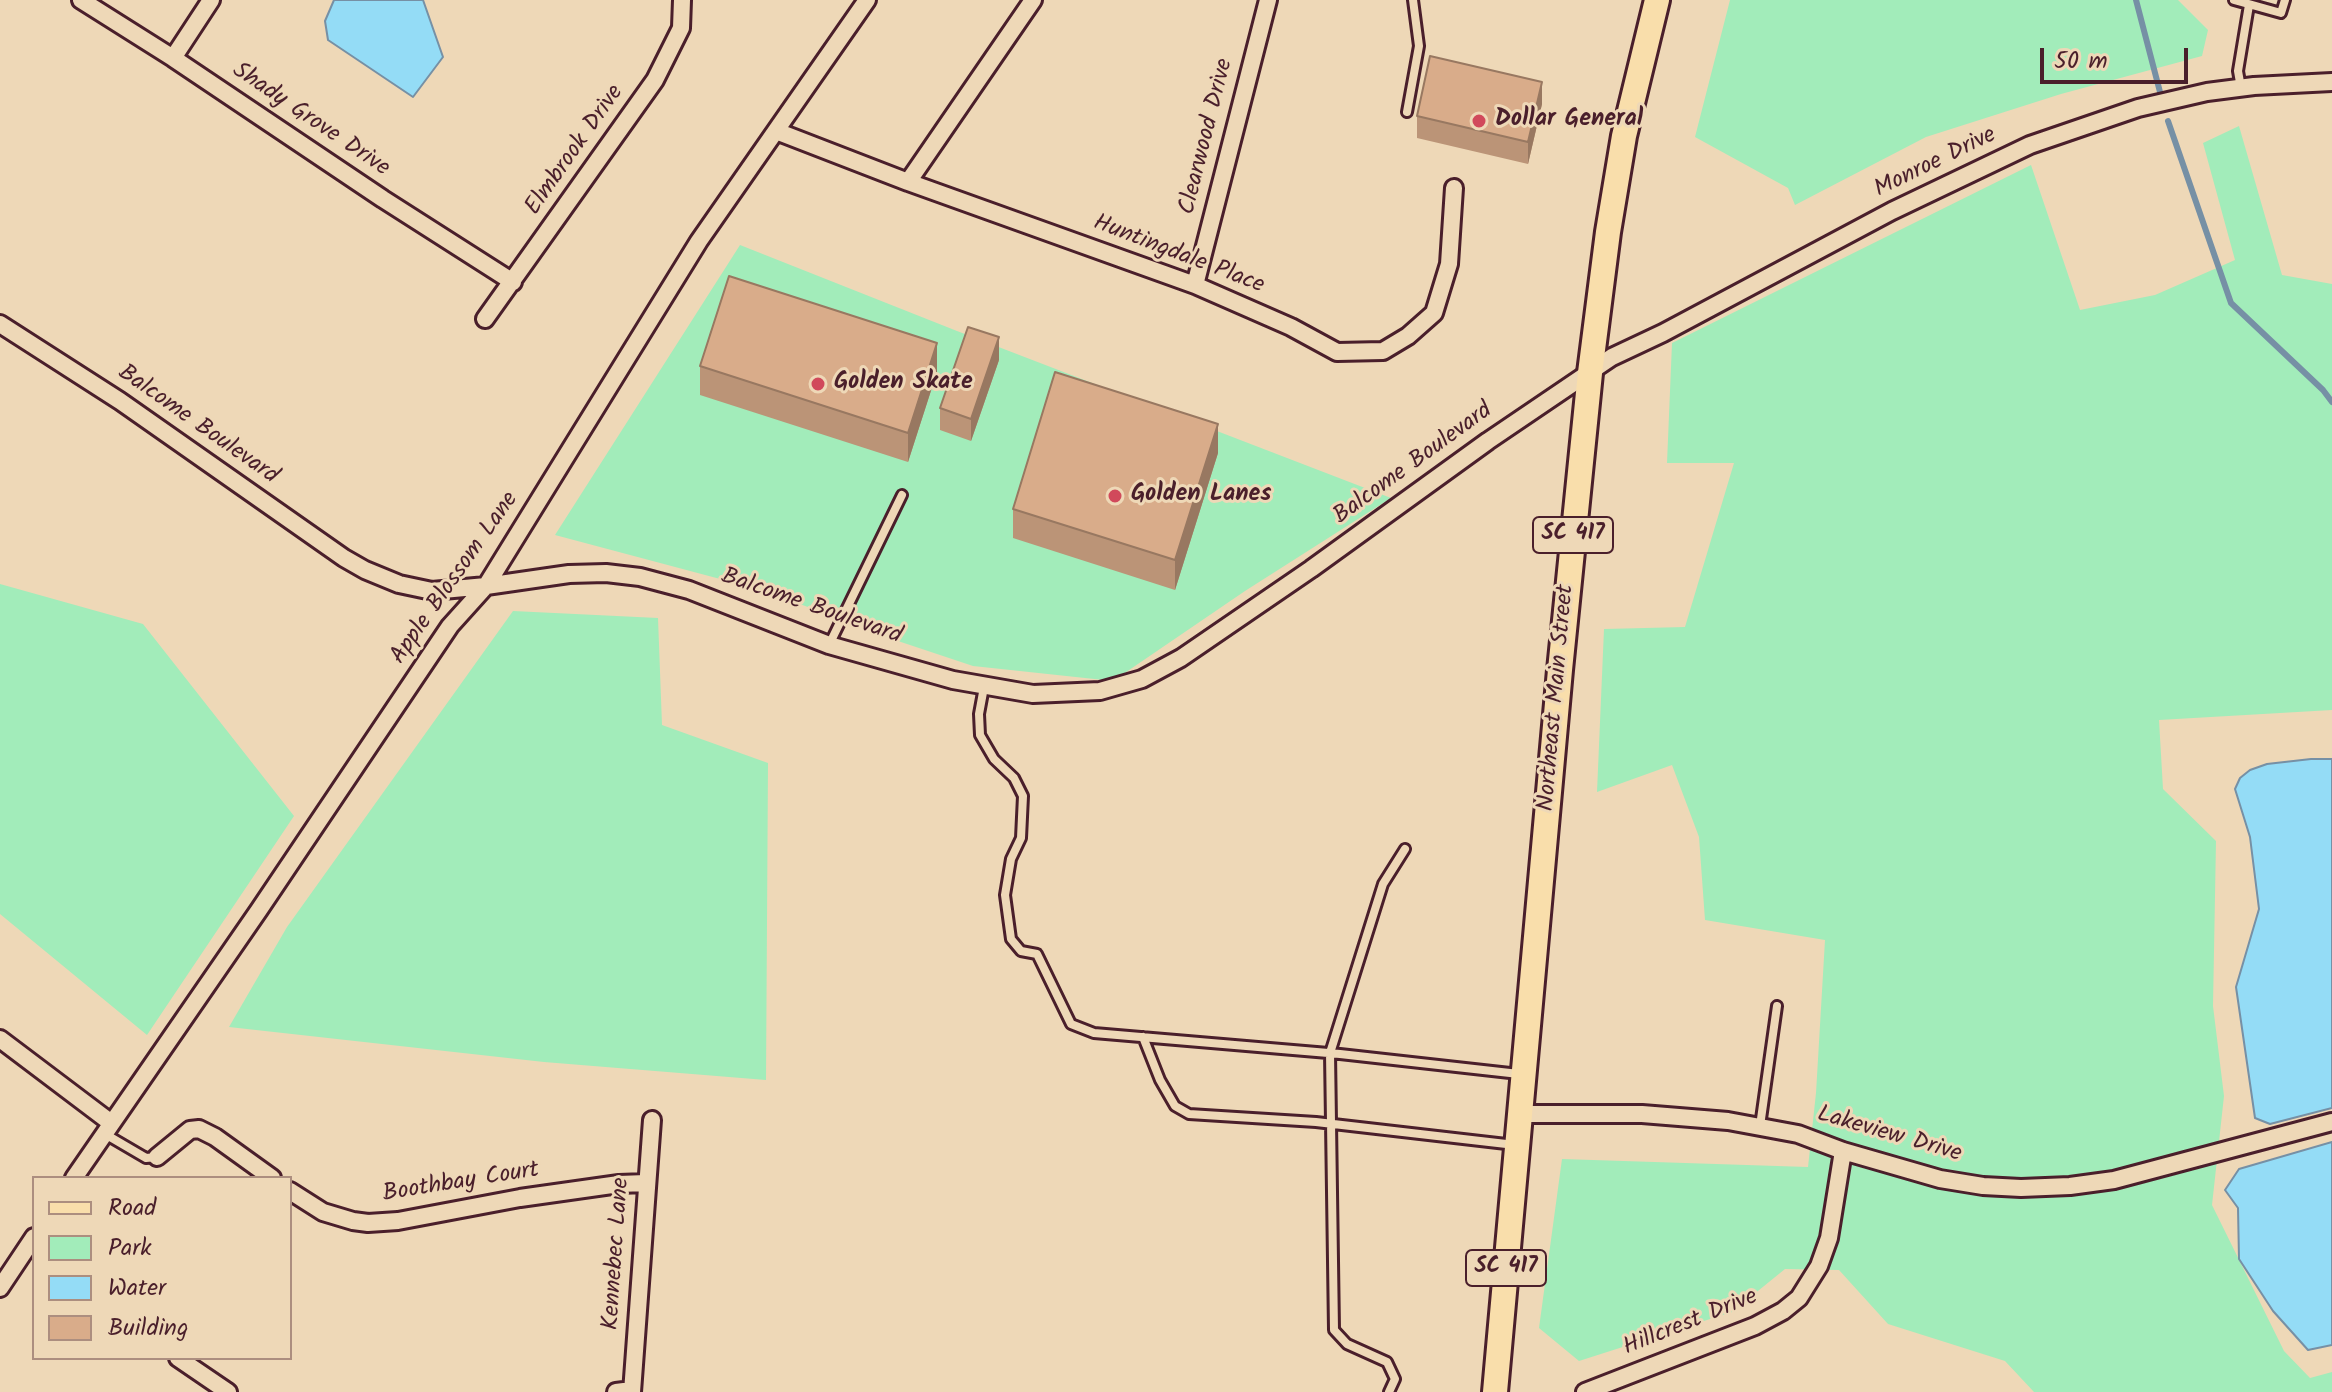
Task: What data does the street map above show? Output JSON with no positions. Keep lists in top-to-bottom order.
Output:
{
  "streets": {
    "main road": ["SC 417", "Northeast Main Street"],
    "street": [
      "Shady Grove Drive",
      "Clearwood Drive",
      "Elmbrook Drive",
      "Monroe Drive",
      "Huntingdale Place",
      "Balcome Boulevard",
      "Apple Blossom Lane",
      "Lakeview Drive",
      "Boothbay Court",
      "Kennebec Lane",
      "Hillcrest Drive"
    ]
  },
  "crossings": [
    ["Shady Grove Drive", "Elmbrook Drive"],
    ["Clearwood Drive", "Huntingdale Place"],
    ["Monroe Drive", "Balcome Boulevard"],
    ["Monroe Drive", "Northeast Main Street"],
    ["Huntingdale Place", "Apple Blossom Lane"],
    ["Balcome Boulevard", "Apple Blossom Lane"],
    ["Balcome Boulevard", "Northeast Main Street"],
    ["SC 417", "Northeast Main Street"],
    ["SC 417", "Lakeview Drive"],
    ["Northeast Main Street", "Lakeview Drive"],
    ["Lakeview Drive", "Hillcrest Drive"],
    ["Boothbay Court", "Kennebec Lane"]
  ],
  "places": ["Dollar General", "Golden Skate", "Golden Lanes"],
  "legend": [
    "Road",
    "Park",
    "Water",
    "Building"
  ],
  "scale_bar": "50 m"
}
